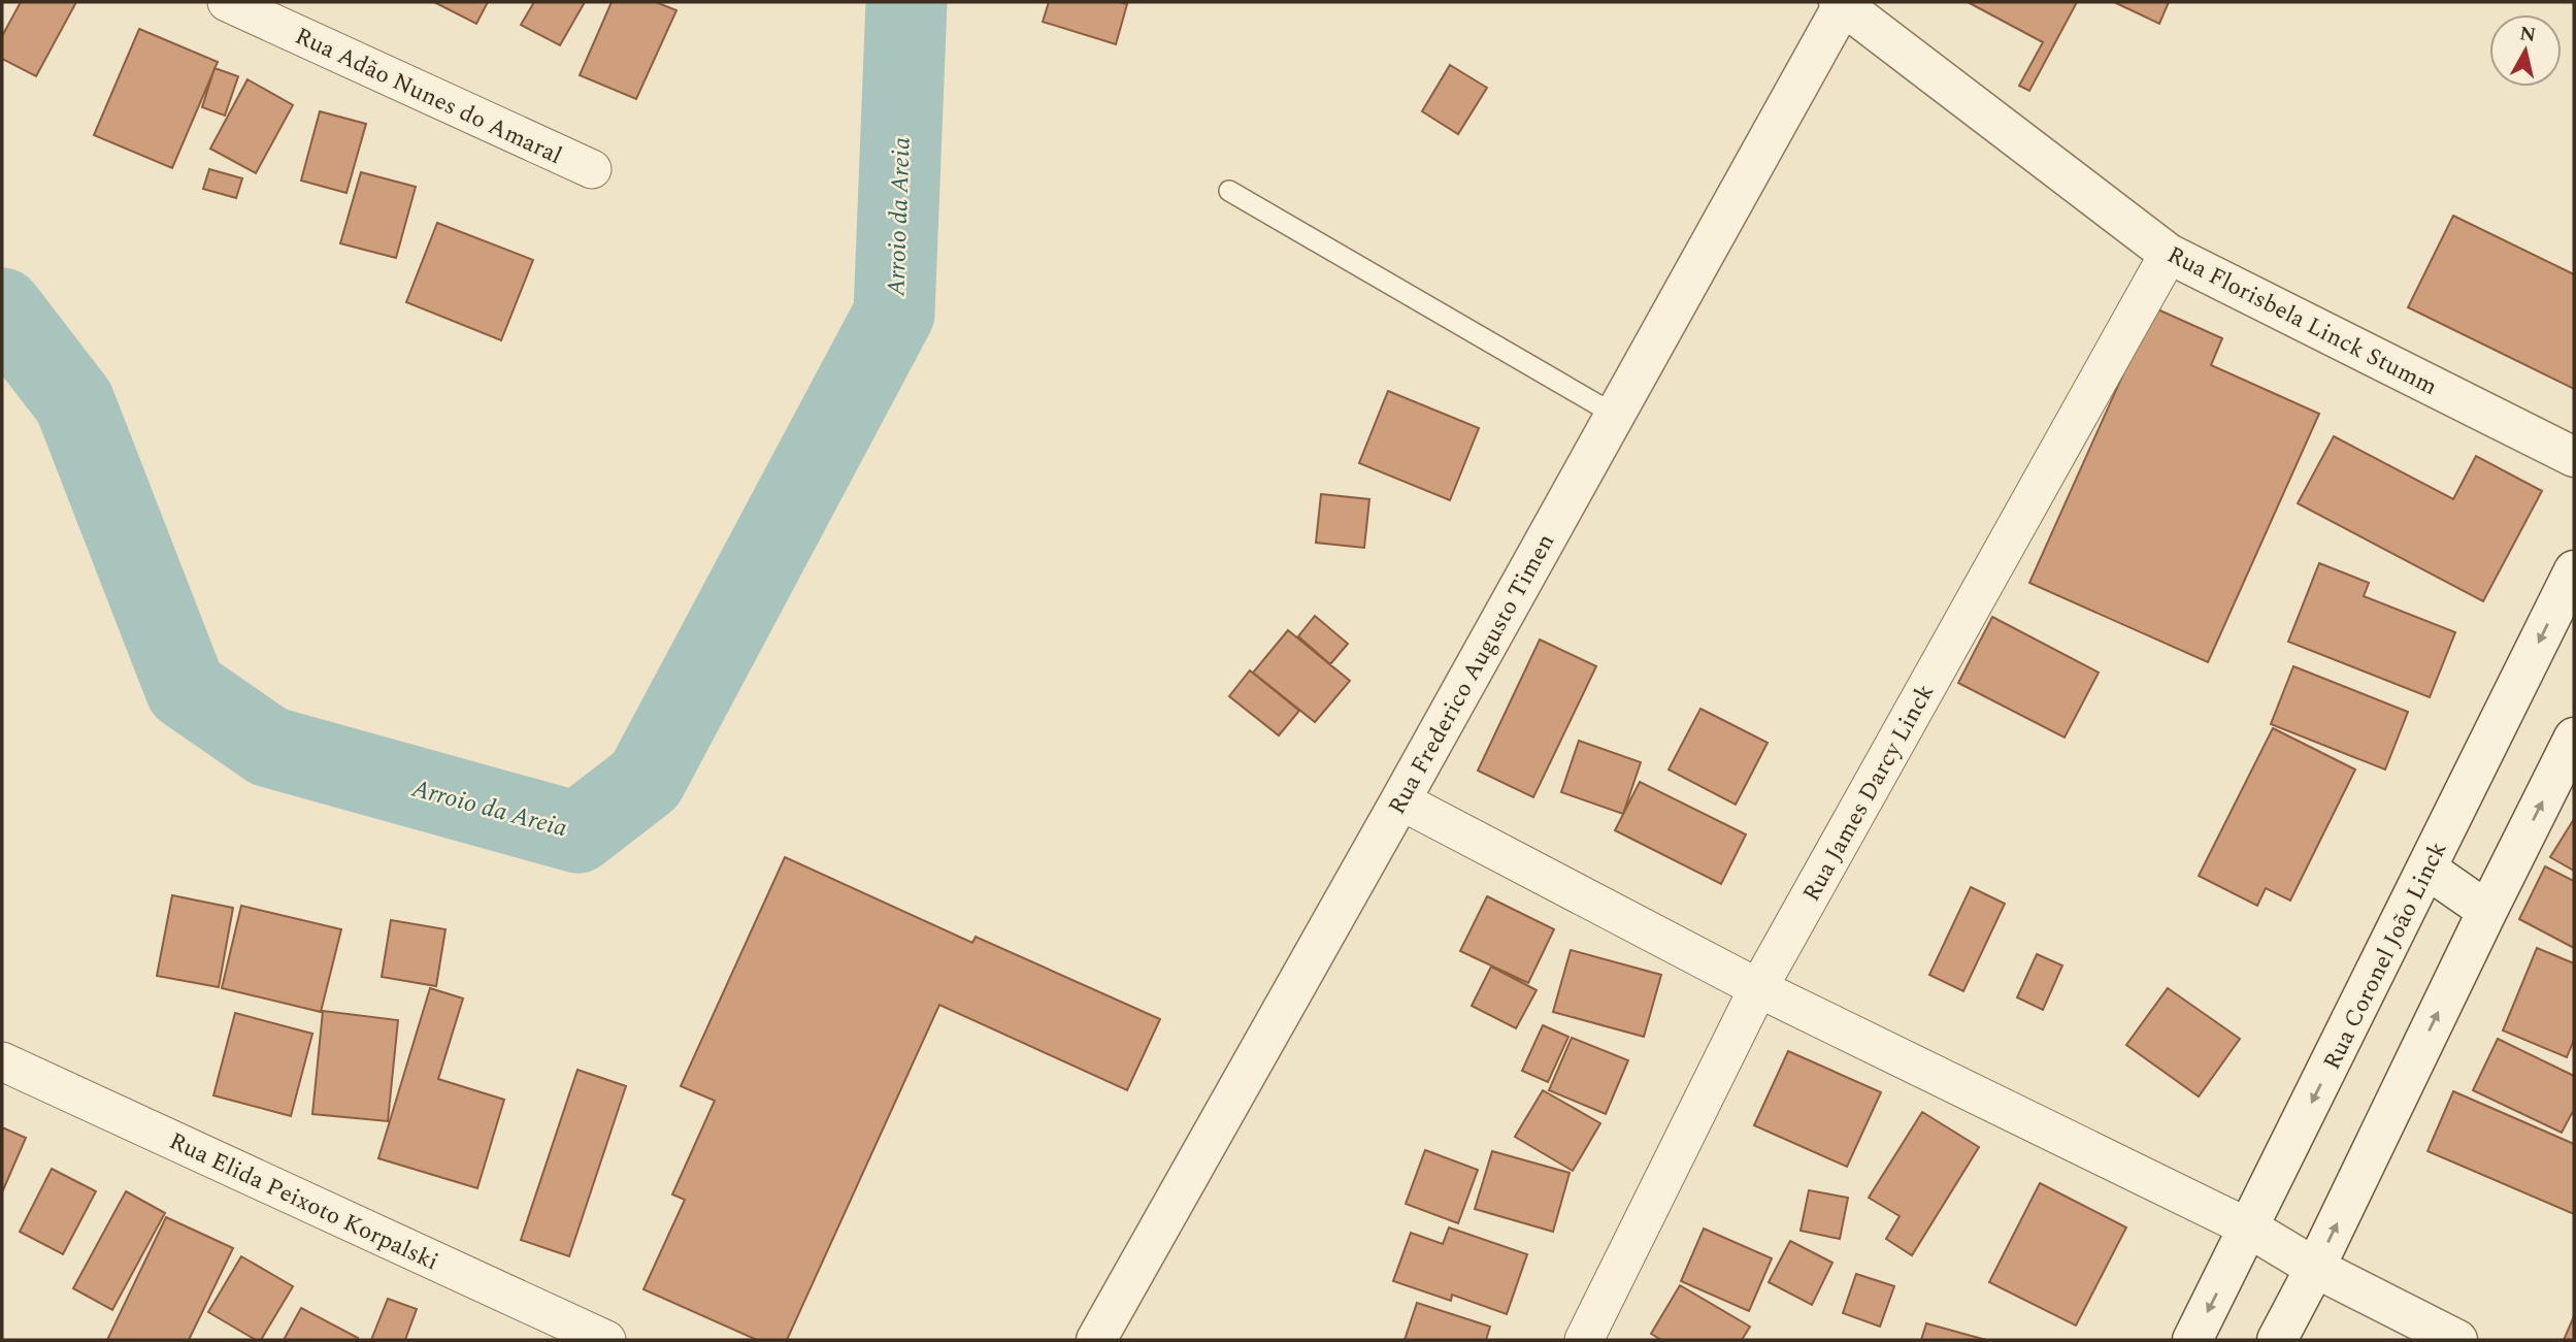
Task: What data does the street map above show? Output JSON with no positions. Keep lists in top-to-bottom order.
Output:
{
  "streets": {
    "street": [
      "Rua Adão Nunes do Amaral",
      "Rua Florisbela Linck Stumm",
      "Rua Frederico Augusto Timen",
      "Rua James Darcy Linck",
      "Rua Coronel João Linck",
      "Rua Elida Peixoto Korpalski"
    ]
  },
  "crossings": [
    ["Rua Florisbela Linck Stumm", "Rua Frederico Augusto Timen"],
    ["Rua Florisbela Linck Stumm", "Rua James Darcy Linck"]
  ],
  "water": ["Arroio da Areia"],
  "north": "top"
}
